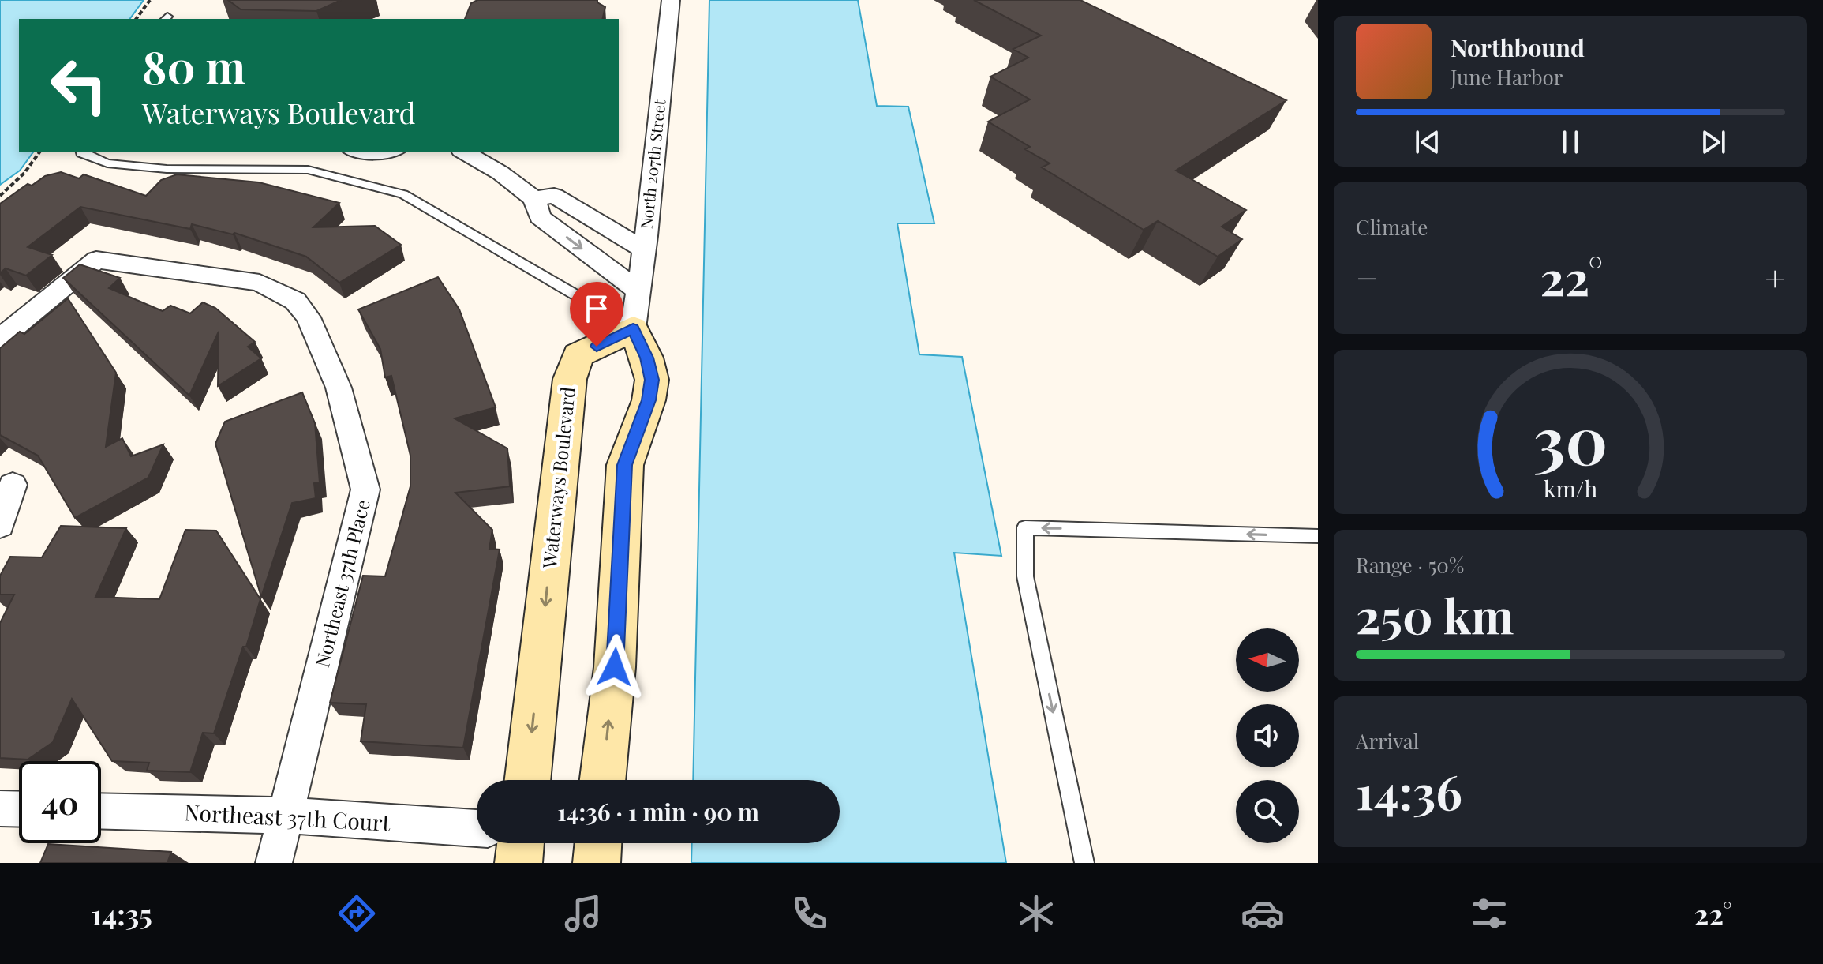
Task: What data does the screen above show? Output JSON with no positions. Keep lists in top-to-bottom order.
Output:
{
  "streets": {
    "street": [
      "North 207th Street",
      "Waterways Boulevard",
      "Northeast 37th Place",
      "Northeast 37th Court"
    ]
  },
  "crossings": [
    ["North 207th Street", "Waterways Boulevard"],
    ["Northeast 37th Place", "Northeast 37th Court"]
  ],
  "north": "left",
  "page": {
    "turn": ["80 m", "Waterways Boulevard"],
    "song": ["Northbound", "June Harbor"],
    "tile": [
      "Climate",
      ["Range · 50%", "250 km"],
      ["Arrival", "14:36"]
    ],
    "heat": ["−", "22°", "+"],
    "limit": "40",
    "trip": "14:36 · 1 min · 90 m",
    "tabs": ["14:35", "22°"],
    "gauge": ["30", "km/h"]
  }
}
